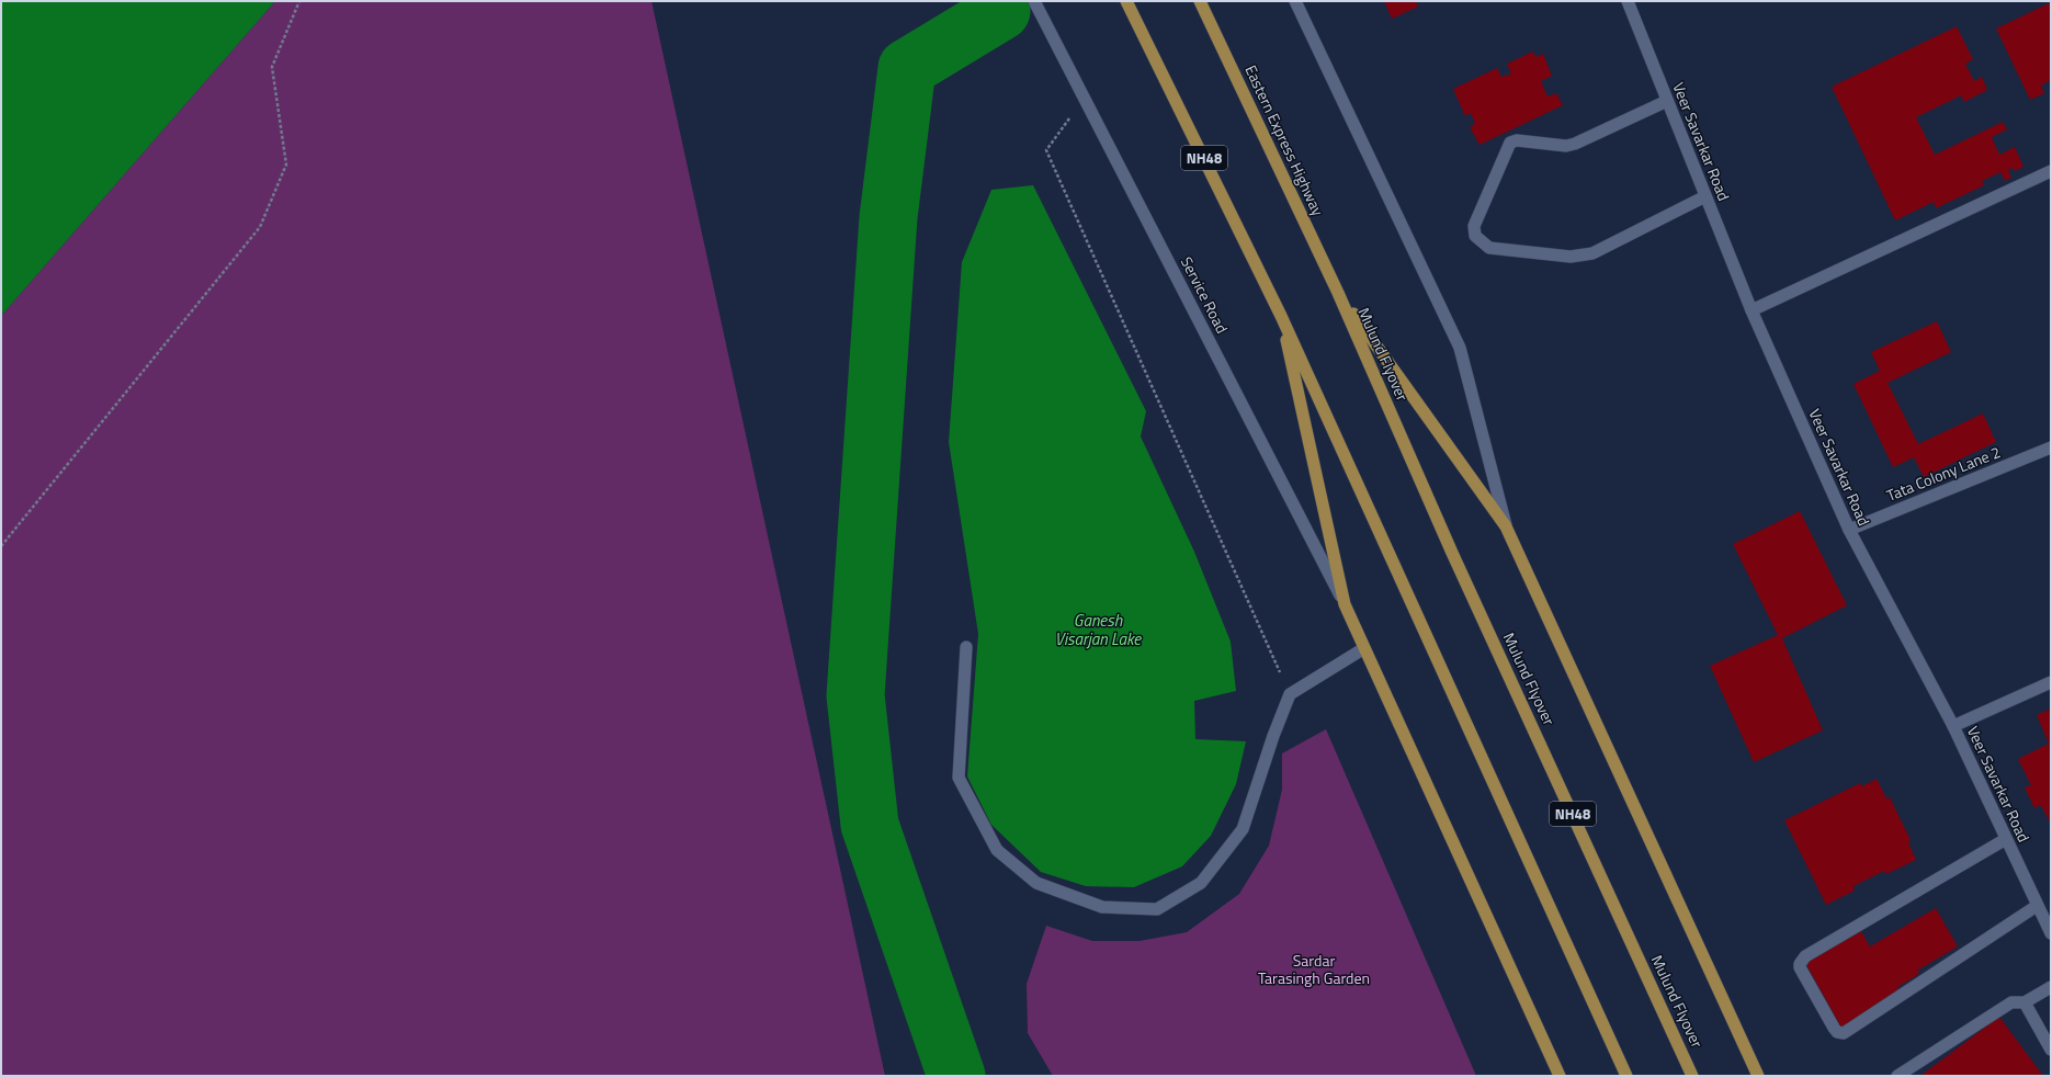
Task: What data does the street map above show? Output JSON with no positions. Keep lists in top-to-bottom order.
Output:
{
  "streets": {
    "highway": ["Eastern Express Highway", "NH48", "Mulund Flyover"],
    "street": ["Veer Savarkar Road", "Service Road", "Tata Colony Lane 2"]
  },
  "crossings": [
    ["Eastern Express Highway", "Mulund Flyover"],
    ["Veer Savarkar Road", "Tata Colony Lane 2"]
  ],
  "water": ["Ganesh Visarjan Lake"],
  "parks": ["Sardar Tarasingh Garden"]
}
